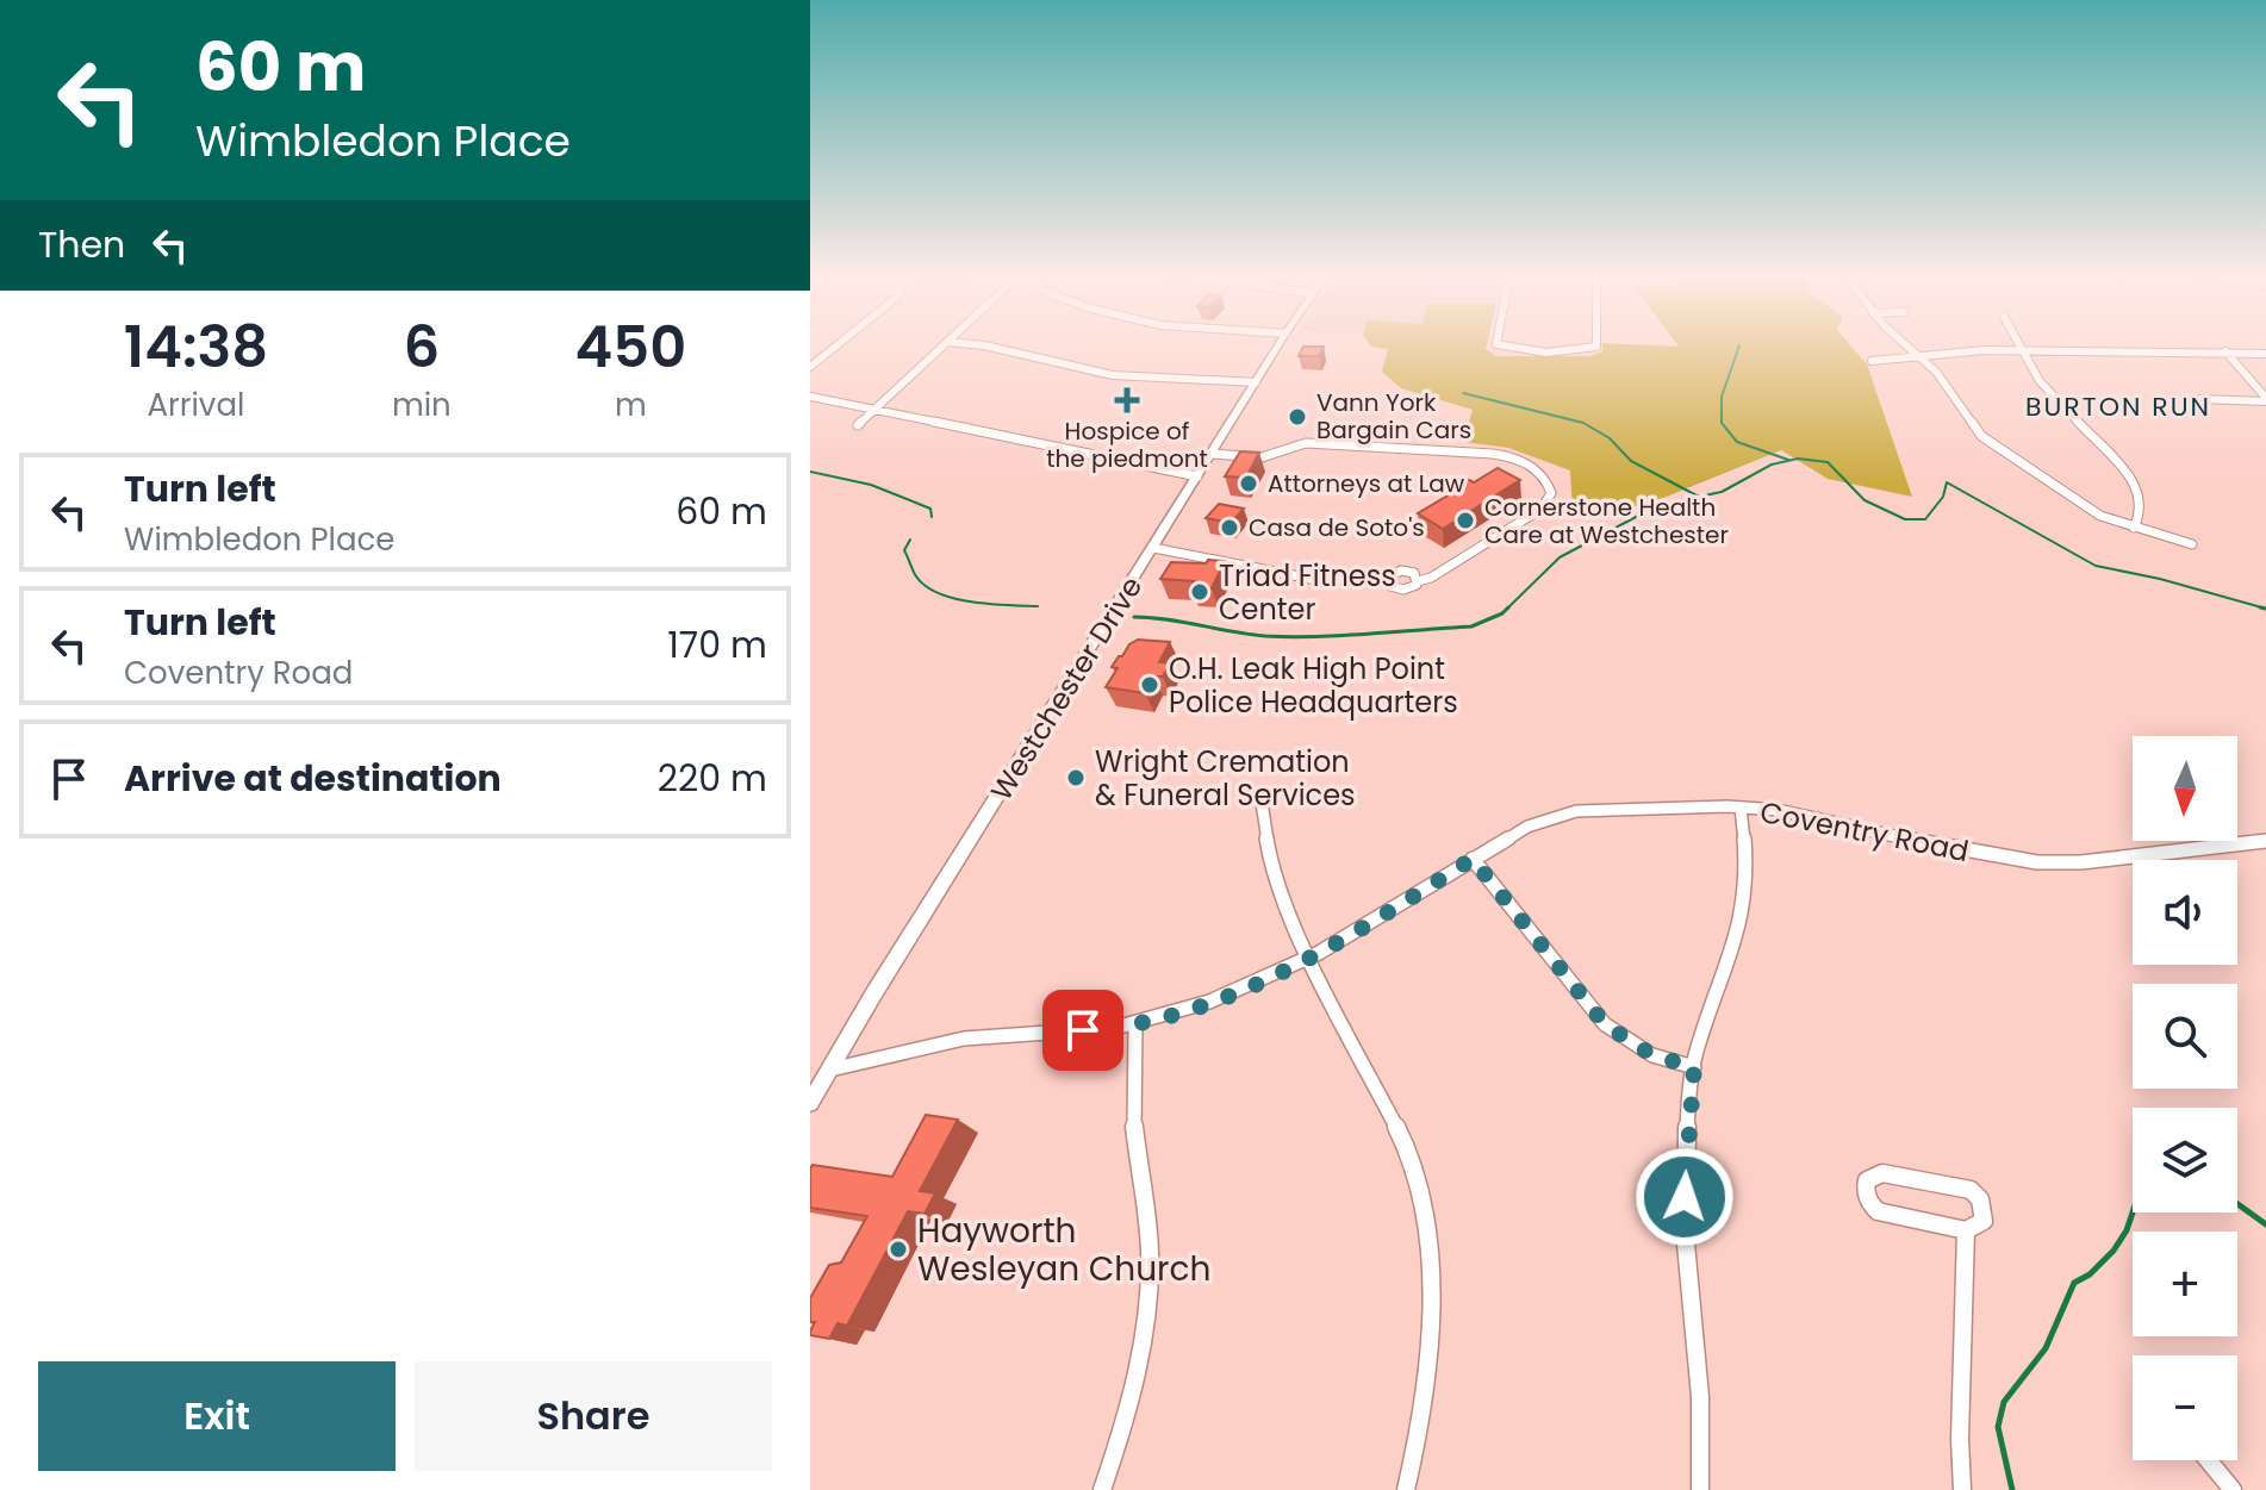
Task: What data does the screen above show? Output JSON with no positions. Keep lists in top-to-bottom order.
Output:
{
  "streets": {
    "main road": ["Westchester Drive"],
    "street": ["Coventry Road"]
  },
  "crossings": [
    ["Westchester Drive", "Coventry Road"]
  ],
  "districts": ["BURTON RUN"],
  "places": {
    "health": ["Hospice of the piedmont"],
    "other": [
      "Vann York Bargain Cars",
      "Attorneys at Law",
      "Cornerstone Health Care at Westchester",
      "Casa de Soto's",
      "Triad Fitness Center",
      "O.H. Leak High Point Police Headquarters",
      "Wright Cremation & Funeral Services",
      "Hayworth Wesleyan Church"
    ]
  },
  "north": "bottom",
  "page": {
    "turn": ["60 m", "Wimbledon Place"],
    "then": "Then",
    "eta": [
      "14:38",
      "Arrival",
      "6",
      "min",
      "450",
      "m"
    ],
    "list": [
      {
        "name": "Turn left",
        "note": "Wimbledon Place",
        "value": "60 m"
      },
      {
        "name": "Turn left",
        "note": "Coventry Road",
        "value": "170 m"
      },
      {
        "name": "Arrive at destination",
        "value": "220 m"
      }
    ],
    "map_buttons": ["+", "−"],
    "buttons": ["Exit", "Share"]
  }
}
